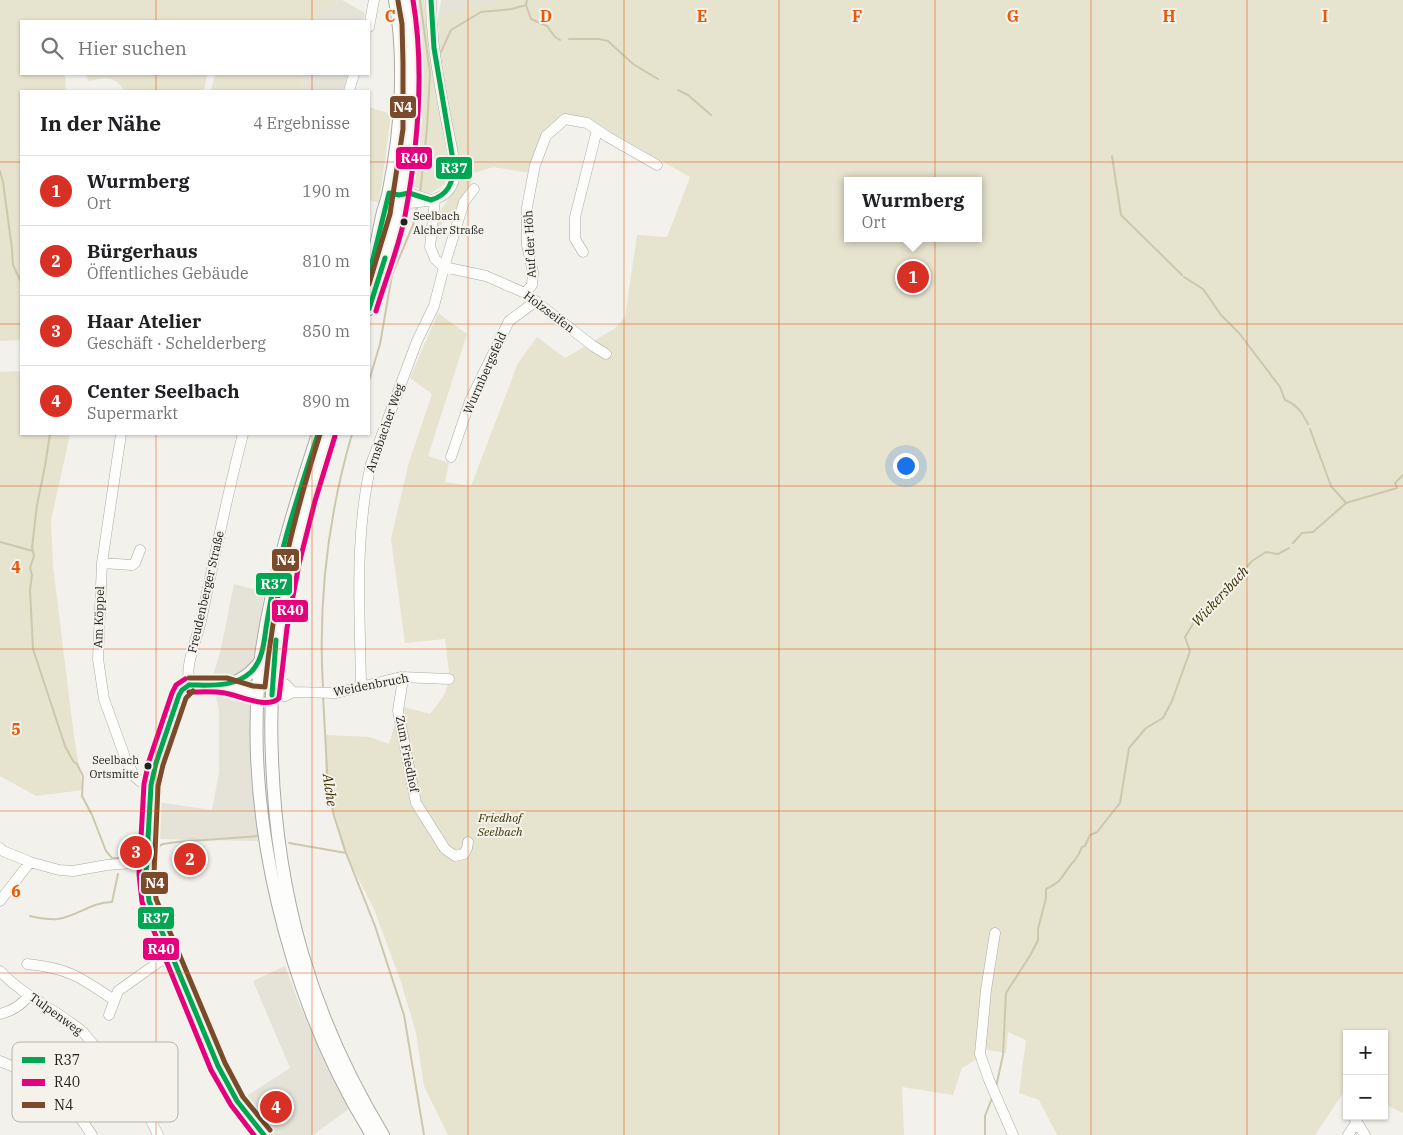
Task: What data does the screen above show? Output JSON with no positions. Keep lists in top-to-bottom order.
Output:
{
  "streets": {
    "street": [
      "Auf der Höh",
      "Holzseifen",
      "Wurmbergsfeld",
      "Arnsbacher Weg",
      "Freudenberger Straße",
      "Am Köppel",
      "Weidenbruch",
      "Zum Friedhof",
      "Tulpenweg"
    ]
  },
  "crossings": [
    ["Auf der Höh", "Holzseifen"],
    ["Holzseifen", "Wurmbergsfeld"],
    ["Holzseifen", "Arnsbacher Weg"],
    ["Arnsbacher Weg", "Weidenbruch"],
    ["Weidenbruch", "Zum Friedhof"]
  ],
  "water": ["Wickersbach", "Alche"],
  "parks": ["Friedhof Seelbach"],
  "places": ["Seelbach Alcher Straße", "Seelbach Ortsmitte"],
  "lines": ["transit line R37", "transit line R40", "transit line N4"],
  "legend": ["R37", "R40", "N4"],
  "page": {
    "search": "Hier suchen",
    "heading": ["In der Nähe", "4 Ergebnisse"],
    "list": [
      {
        "mark": "1",
        "name": "Wurmberg",
        "note": "Ort",
        "value": "190 m"
      },
      {
        "mark": "2",
        "name": "Bürgerhaus",
        "note": "Öffentliches Gebäude",
        "value": "810 m"
      },
      {
        "mark": "3",
        "name": "Haar Atelier",
        "note": "Geschäft · Schelderberg",
        "value": "850 m"
      },
      {
        "mark": "4",
        "name": "Center Seelbach",
        "note": "Supermarkt",
        "value": "890 m"
      }
    ],
    "popup": ["Wurmberg", "Ort"],
    "pins": [
      "1",
      "3",
      "2",
      "4"
    ],
    "map_buttons": ["+", "−"]
  },
  "grid": {
    "columns": [
      "C",
      "D",
      "E",
      "F",
      "G",
      "H",
      "I"
    ],
    "rows": ["4", "5", "6"]
  }
}
